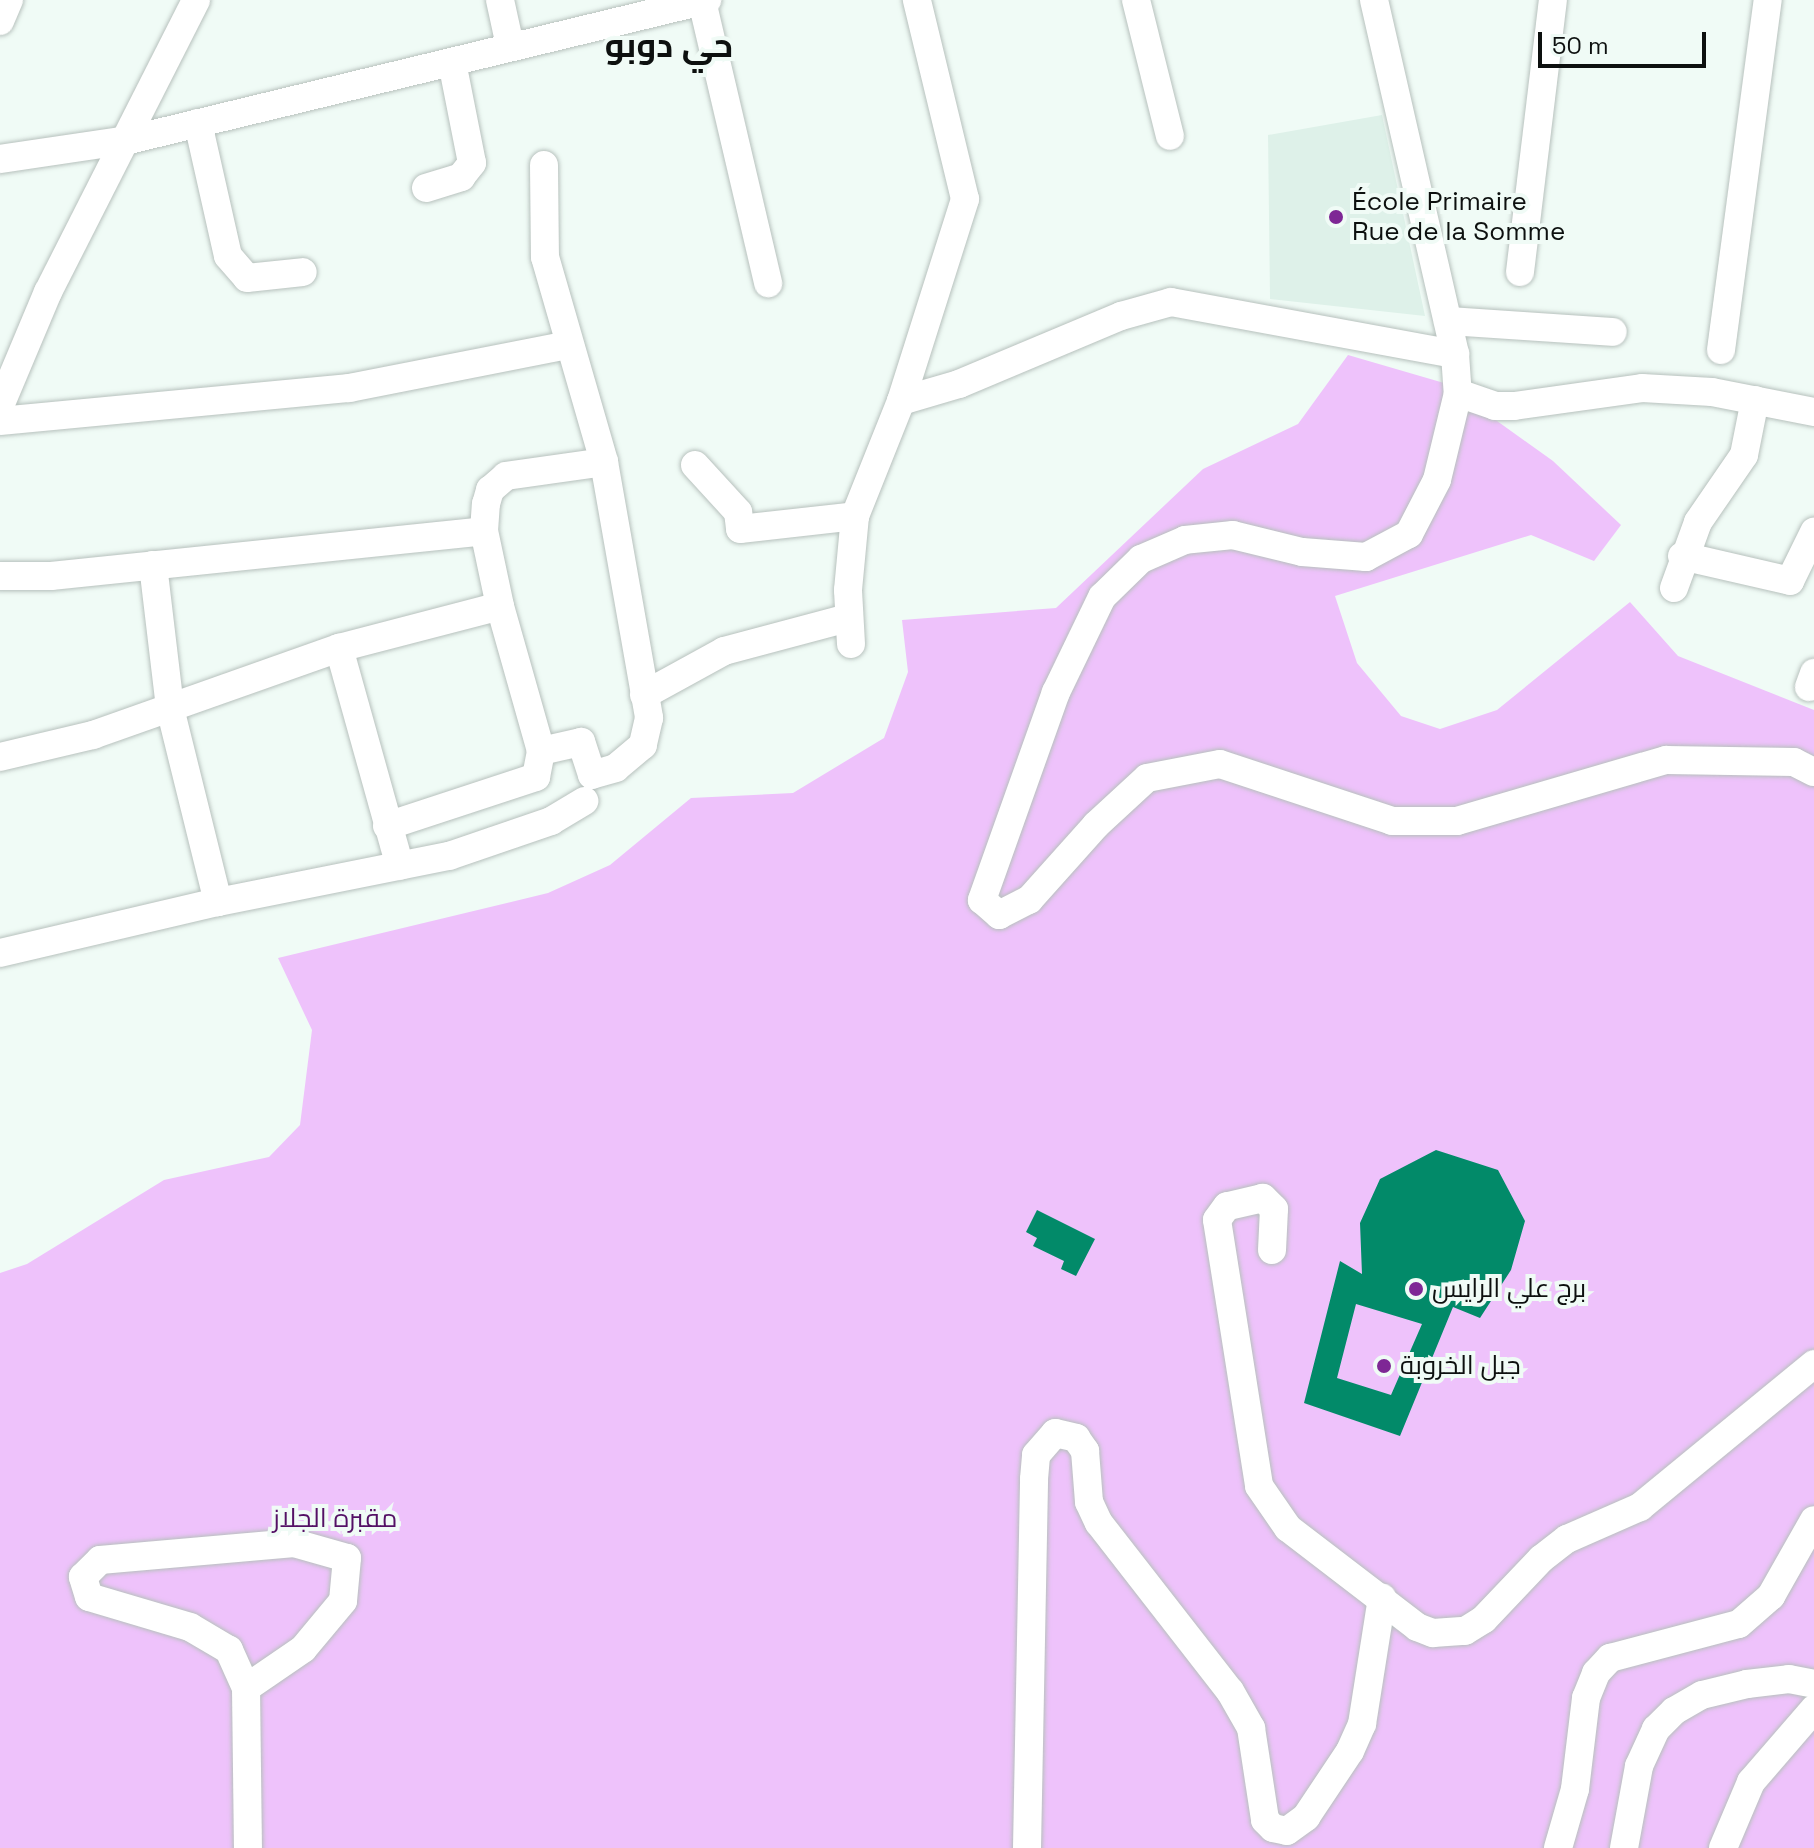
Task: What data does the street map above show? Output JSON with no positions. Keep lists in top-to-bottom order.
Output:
{
  "districts": ["حي دوبو"],
  "parks": ["مقبرة الجلاز"],
  "places": ["École Primaire Rue de la Somme", "برج علي الرايس", "جبل الخروبة"],
  "scale_bar": "50 m"
}
